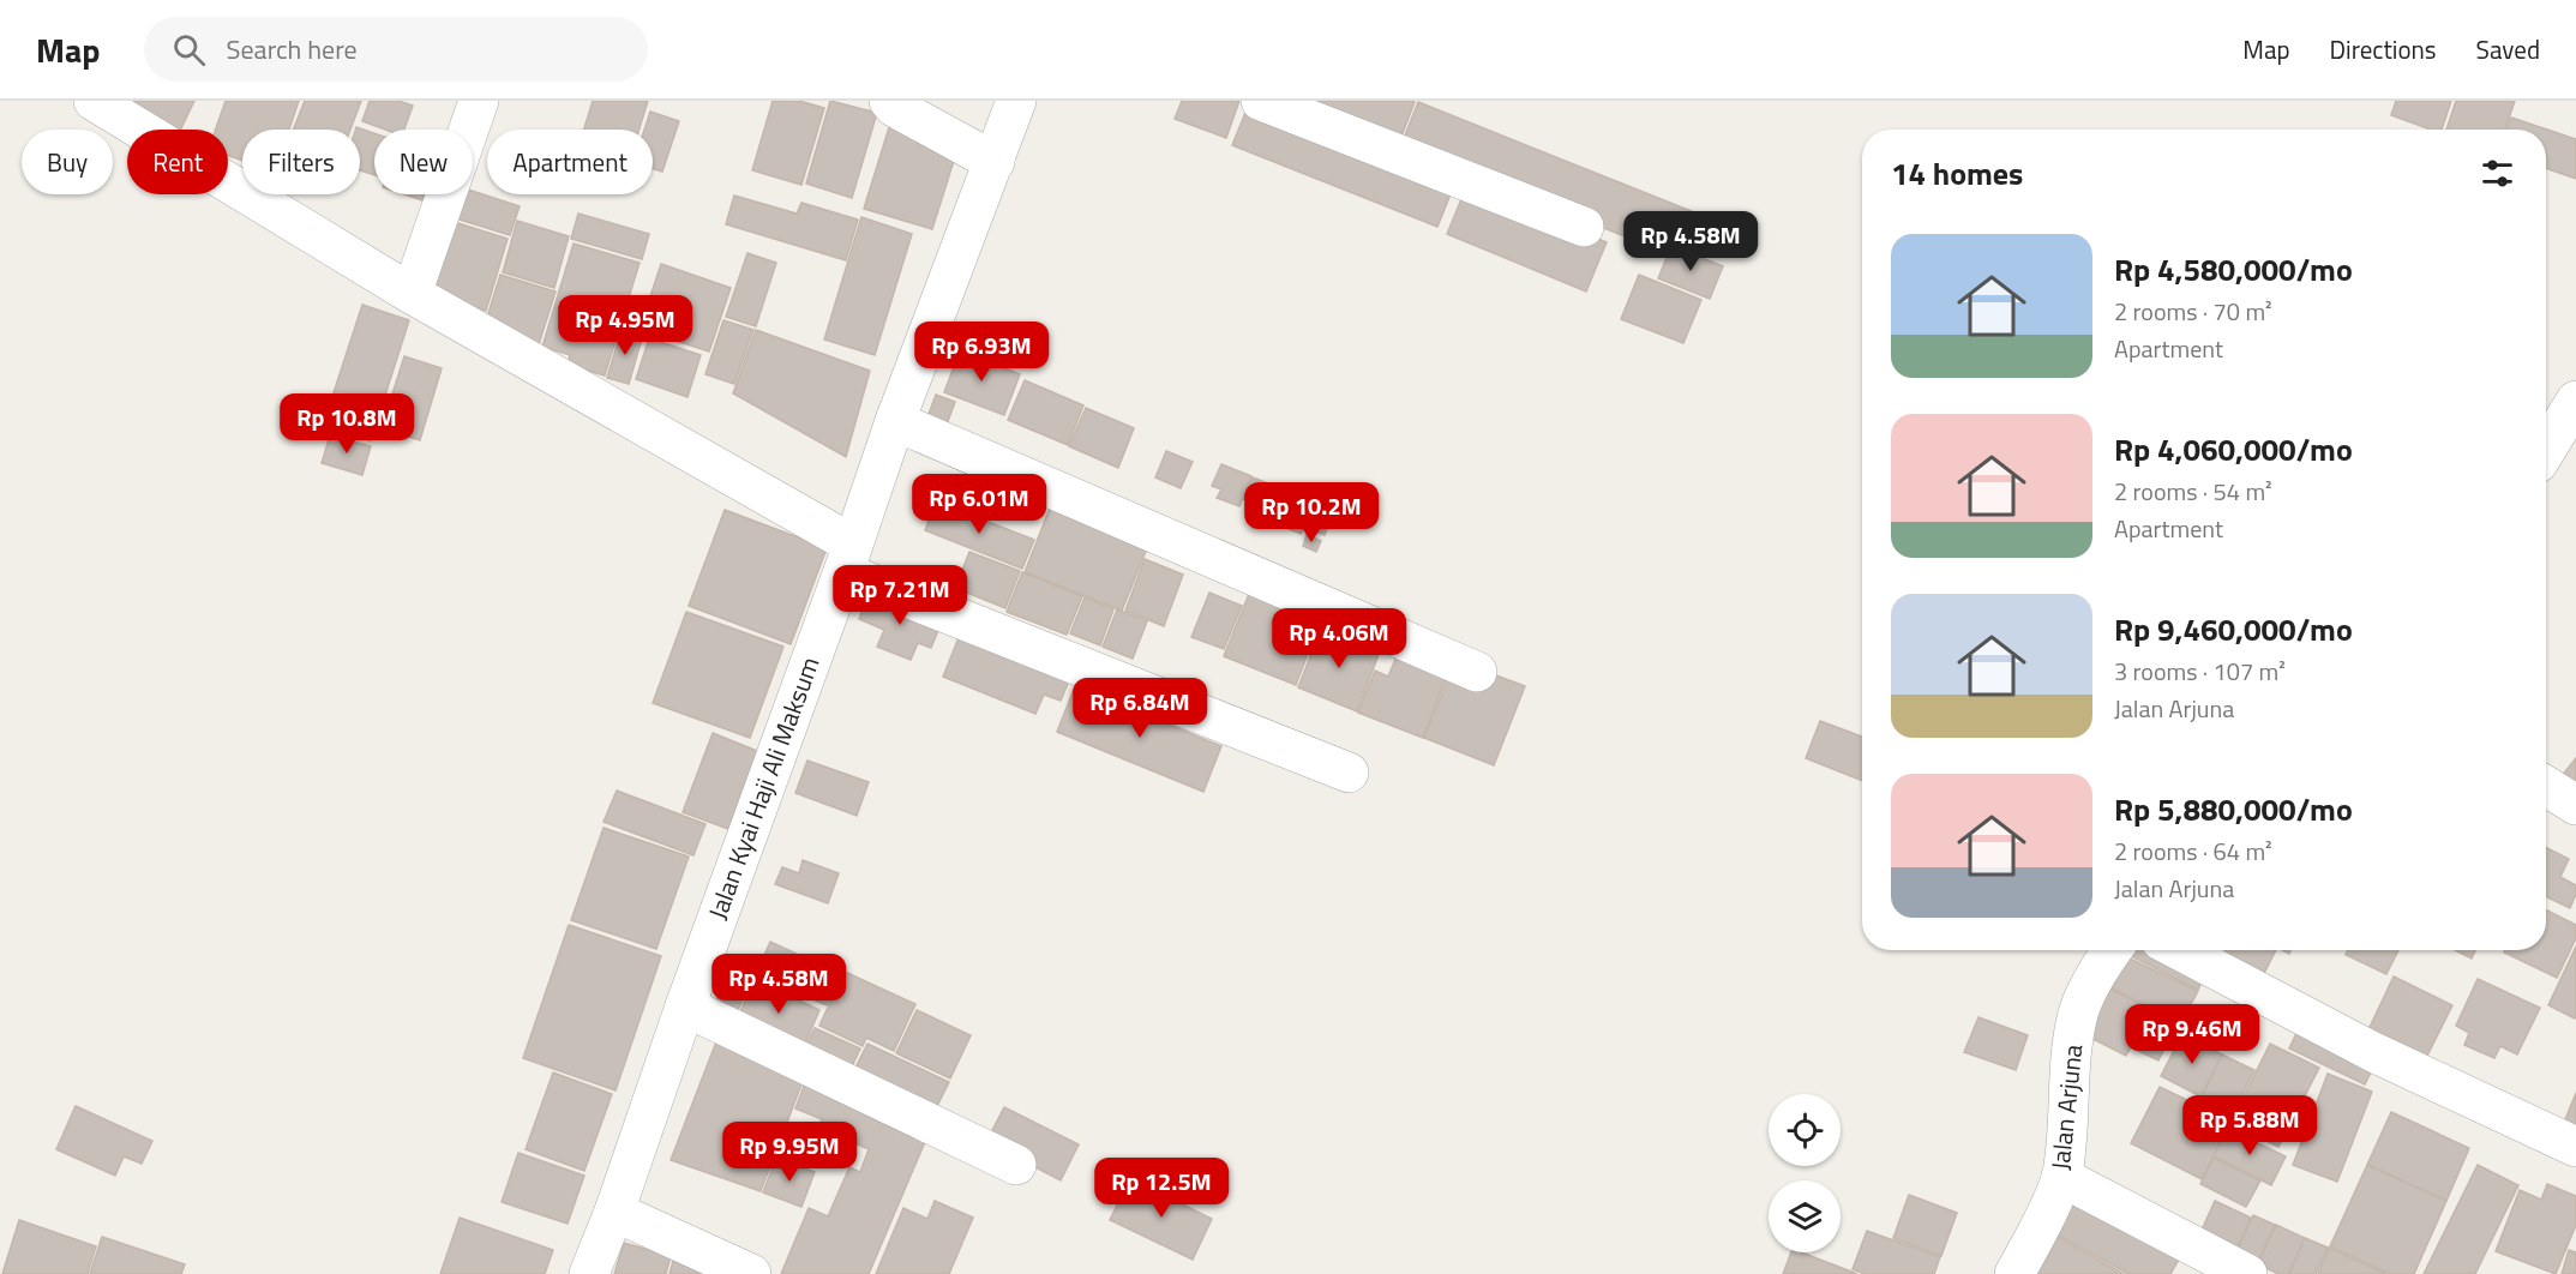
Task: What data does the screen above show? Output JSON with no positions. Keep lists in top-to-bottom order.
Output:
{
  "streets": {
    "street": ["Jalan Kyai Haji Ali Maksum", "Jalan Arjuna"]
  },
  "page": {
    "header": "Map",
    "search": "Search here",
    "nav": ["Map", "Directions", "Saved"],
    "chip": [
      "Buy",
      "Rent",
      "Filters",
      "New",
      "Apartment"
    ],
    "heading": "14 homes",
    "price": [
      "Rp 4.58M",
      "Rp 4.95M",
      "Rp 6.93M",
      "Rp 10.8M",
      "Rp 6.01M",
      "Rp 10.2M",
      "Rp 7.21M",
      "Rp 4.06M",
      "Rp 6.84M",
      "Rp 4.58M",
      "Rp 9.46M",
      "Rp 5.88M",
      "Rp 9.95M",
      "Rp 12.5M"
    ],
    "list": [
      {
        "name": "Rp 4,580,000/mo",
        "note": "2 rooms · 70 m² · Apartment"
      },
      {
        "name": "Rp 4,060,000/mo",
        "note": "2 rooms · 54 m² · Apartment"
      },
      {
        "name": "Rp 9,460,000/mo",
        "note": "3 rooms · 107 m² · Jalan Arjuna"
      },
      {
        "name": "Rp 5,880,000/mo",
        "note": "2 rooms · 64 m² · Jalan Arjuna"
      }
    ]
  }
}
